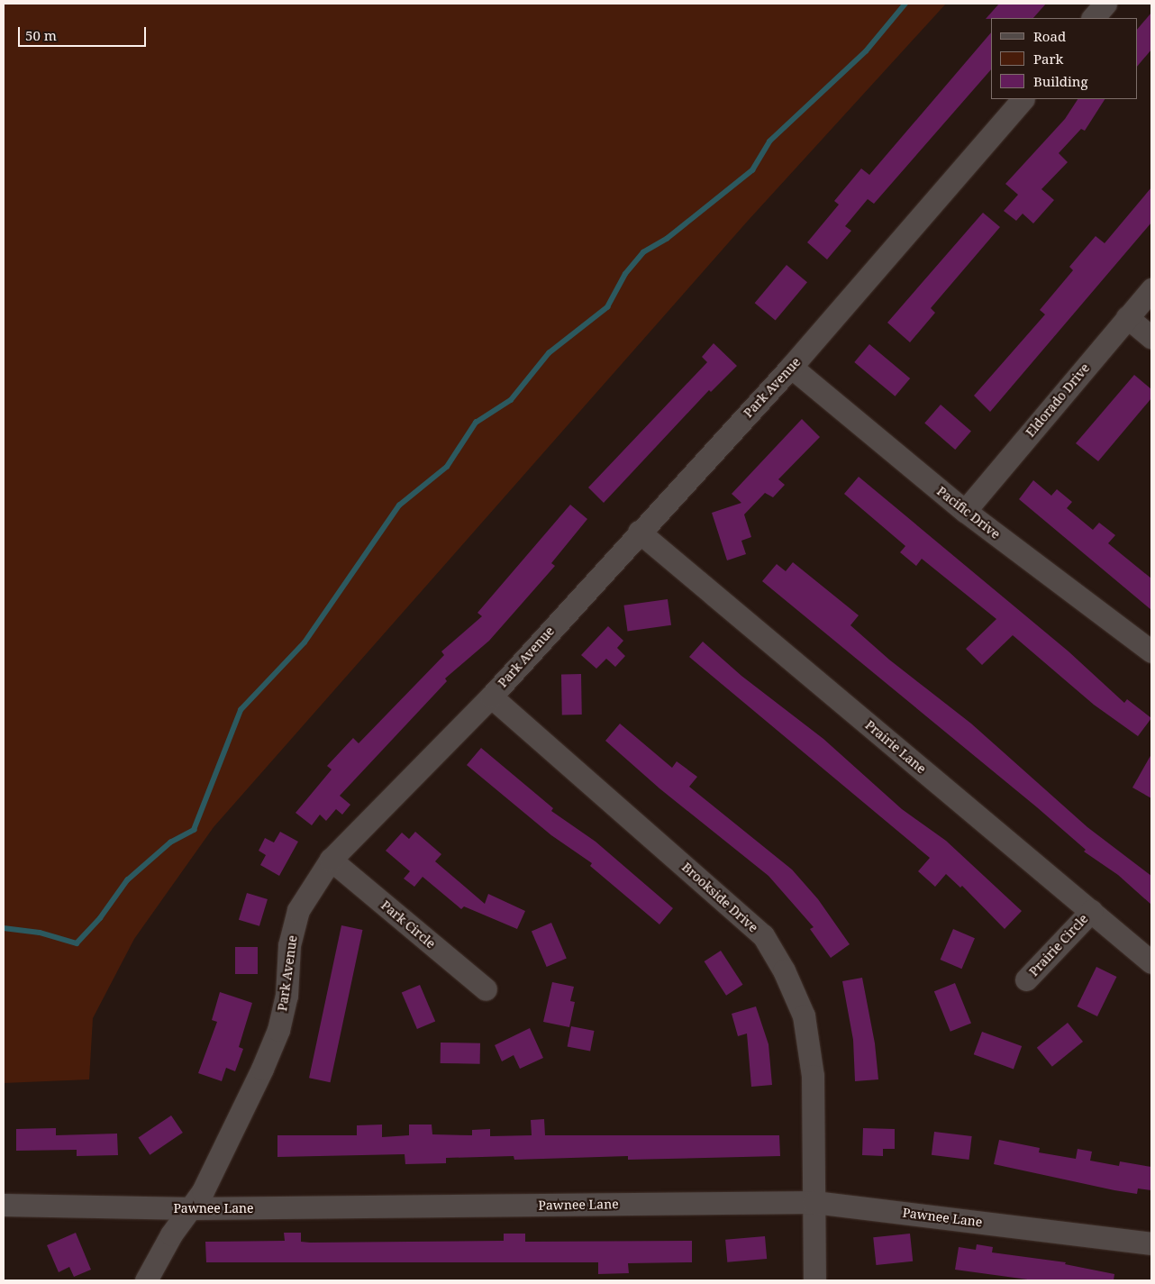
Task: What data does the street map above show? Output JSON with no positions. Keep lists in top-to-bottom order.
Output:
{
  "streets": {
    "street": [
      "Park Avenue",
      "Eldorado Drive",
      "Pacific Drive",
      "Prairie Lane",
      "Brookside Drive",
      "Park Circle",
      "Prairie Circle",
      "Pawnee Lane"
    ]
  },
  "crossings": [
    ["Park Avenue", "Pacific Drive"],
    ["Park Avenue", "Prairie Lane"],
    ["Park Avenue", "Brookside Drive"],
    ["Park Avenue", "Park Circle"],
    ["Park Avenue", "Pawnee Lane"],
    ["Eldorado Drive", "Pacific Drive"],
    ["Prairie Lane", "Prairie Circle"],
    ["Brookside Drive", "Pawnee Lane"]
  ],
  "legend": ["Road", "Park", "Building"],
  "scale_bar": "50 m"
}
